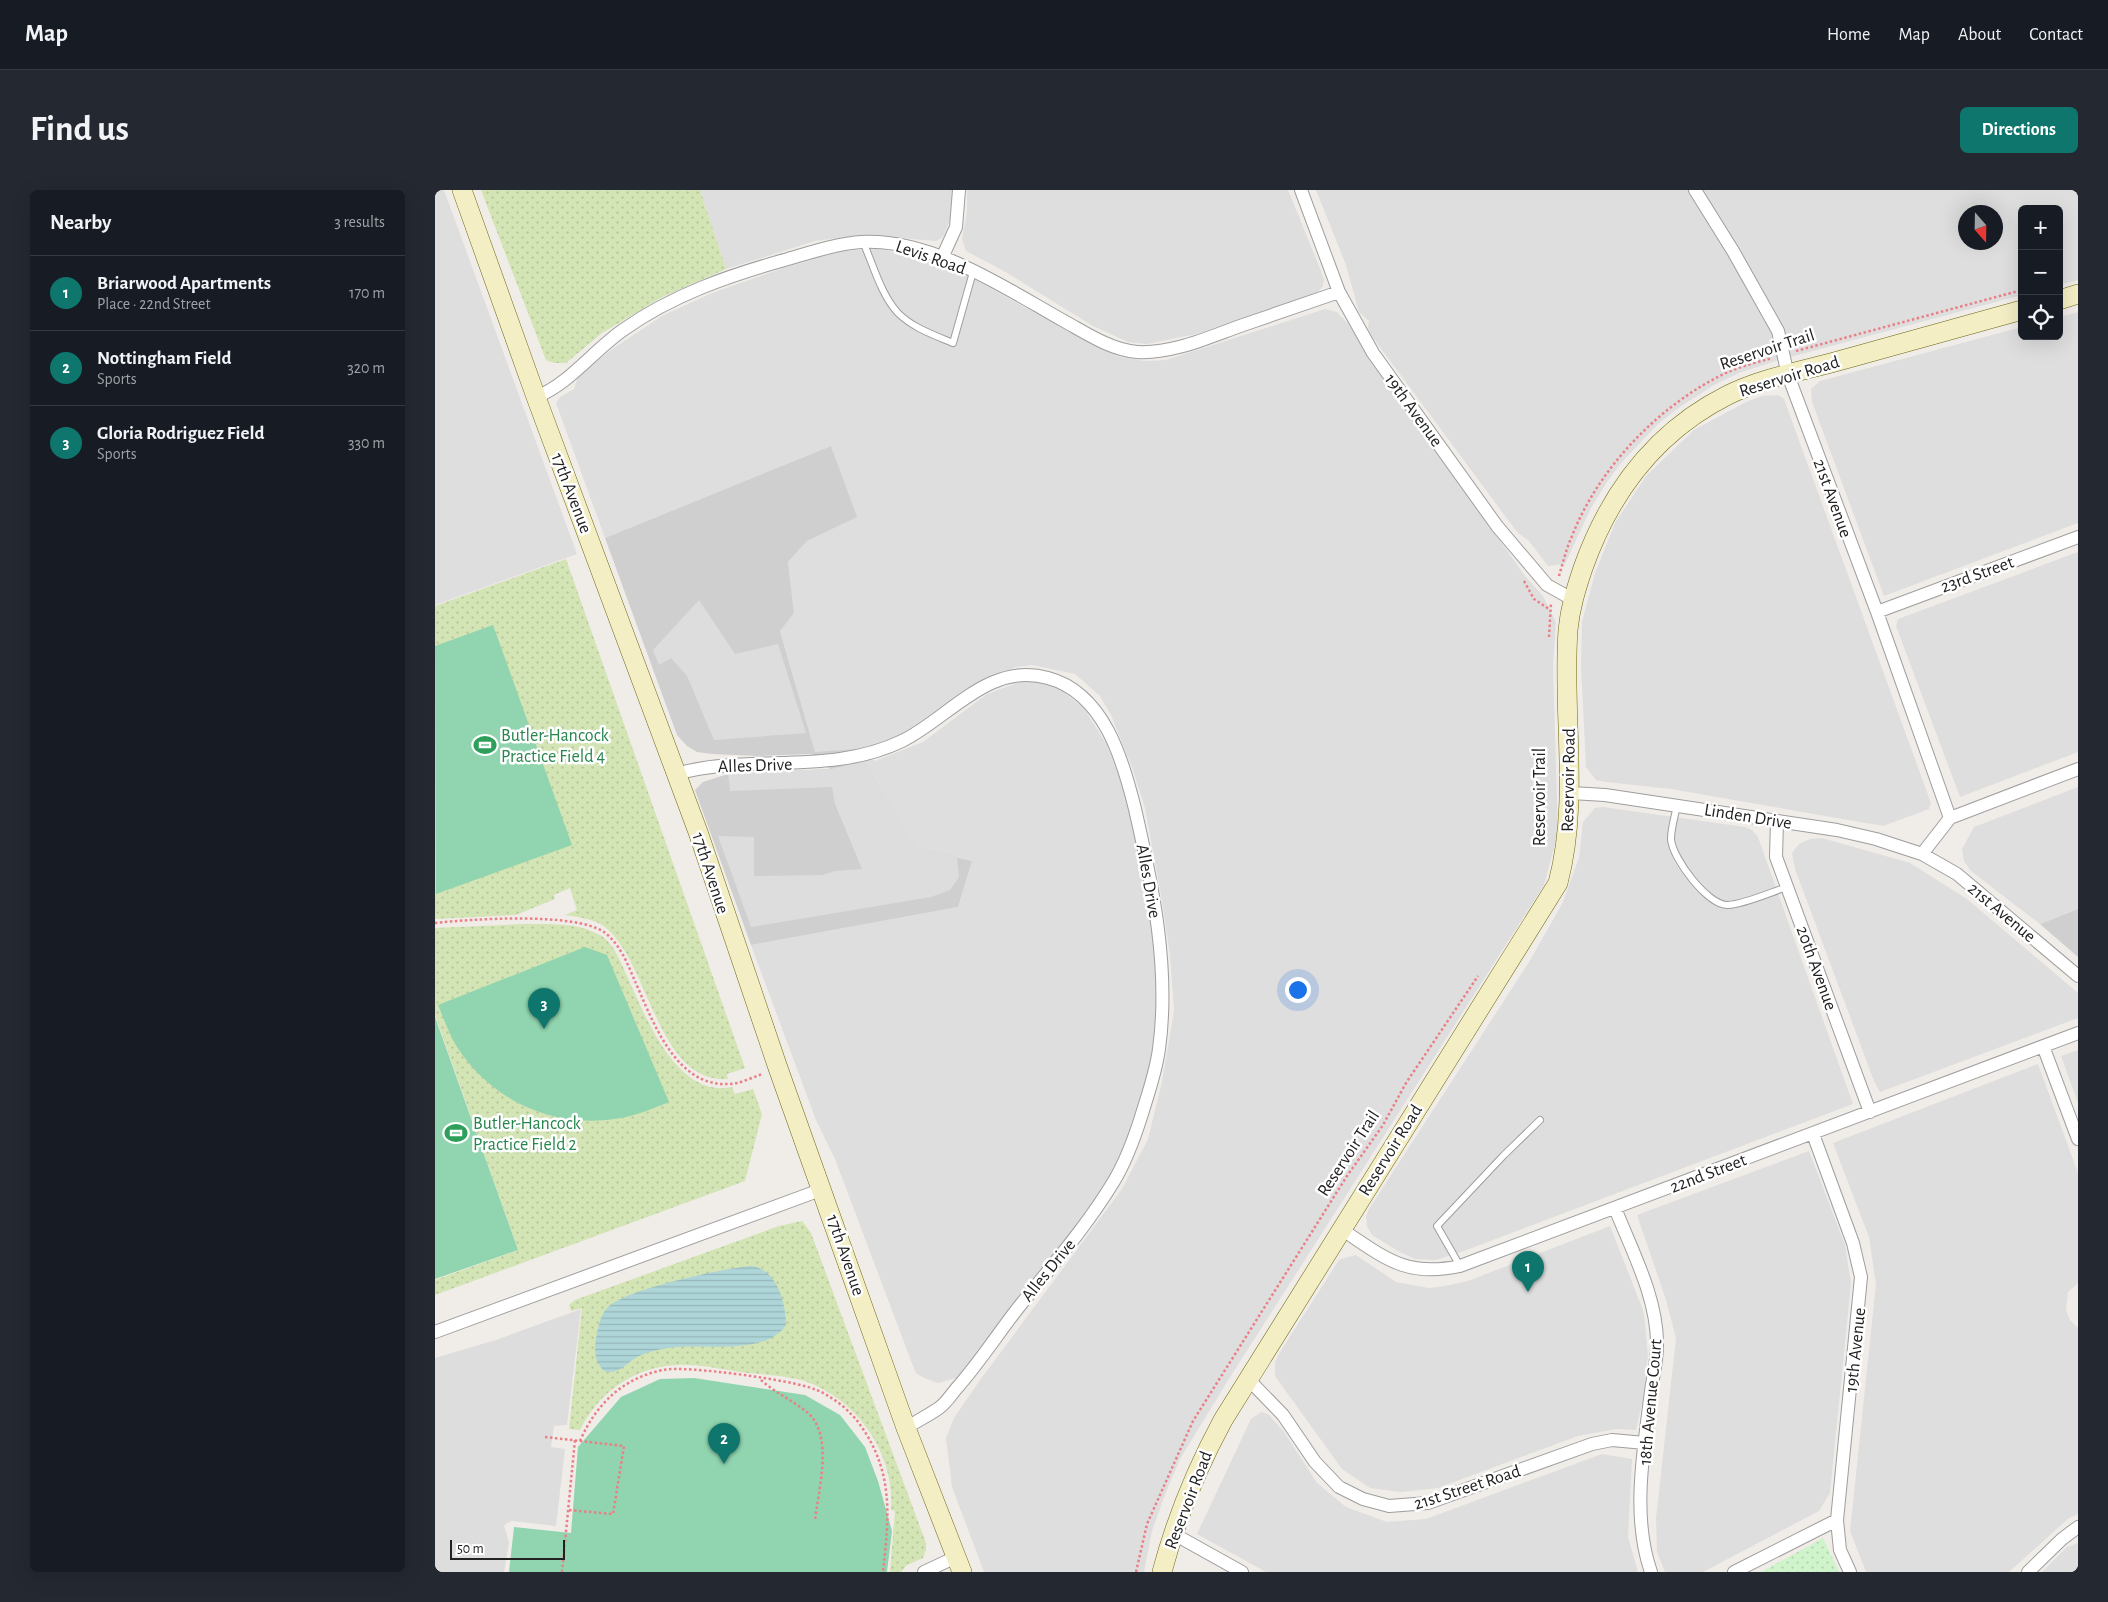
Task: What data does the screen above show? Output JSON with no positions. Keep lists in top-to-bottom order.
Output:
{
  "streets": {
    "street": [
      "Levis Road",
      "Reservoir Road",
      "19th Avenue",
      "17th Avenue",
      "21st Avenue",
      "23rd Street",
      "Alles Drive",
      "Linden Drive",
      "20th Avenue",
      "22nd Street",
      "18th Avenue Court",
      "21st Street Road"
    ],
    "path": ["Reservoir Trail"]
  },
  "crossings": [
    ["Levis Road", "19th Avenue"],
    ["Levis Road", "17th Avenue"],
    ["Reservoir Trail", "19th Avenue"],
    ["Reservoir Trail", "21st Avenue"],
    ["Reservoir Road", "19th Avenue"],
    ["Reservoir Road", "21st Avenue"],
    ["Reservoir Road", "Linden Drive"],
    ["Reservoir Road", "22nd Street"],
    ["Reservoir Road", "21st Street Road"],
    ["19th Avenue", "22nd Street"],
    ["17th Avenue", "Alles Drive"],
    ["21st Avenue", "23rd Street"],
    ["21st Avenue", "Linden Drive"],
    ["Linden Drive", "20th Avenue"],
    ["20th Avenue", "22nd Street"],
    ["22nd Street", "18th Avenue Court"],
    ["18th Avenue Court", "21st Street Road"]
  ],
  "places": {
    "sports": ["Butler-Hancock Practice Field 4", "Butler-Hancock Practice Field 2"]
  },
  "scale_bar": "50 m",
  "north": "bottom",
  "page": {
    "header": "Map",
    "nav": [
      "Home",
      "Map",
      "About",
      "Contact"
    ],
    "buttons": "Directions",
    "title": "Find us",
    "heading": ["Nearby", "3 results"],
    "map_buttons": ["+", "−"],
    "list": [
      {
        "mark": "1",
        "name": "Briarwood Apartments",
        "note": "Place · 22nd Street",
        "value": "170 m"
      },
      {
        "mark": "2",
        "name": "Nottingham Field",
        "note": "Sports",
        "value": "320 m"
      },
      {
        "mark": "3",
        "name": "Gloria Rodriguez Field",
        "note": "Sports",
        "value": "330 m"
      }
    ],
    "pins": ["3", "1", "2"],
    "scale": "50 m"
  }
}
